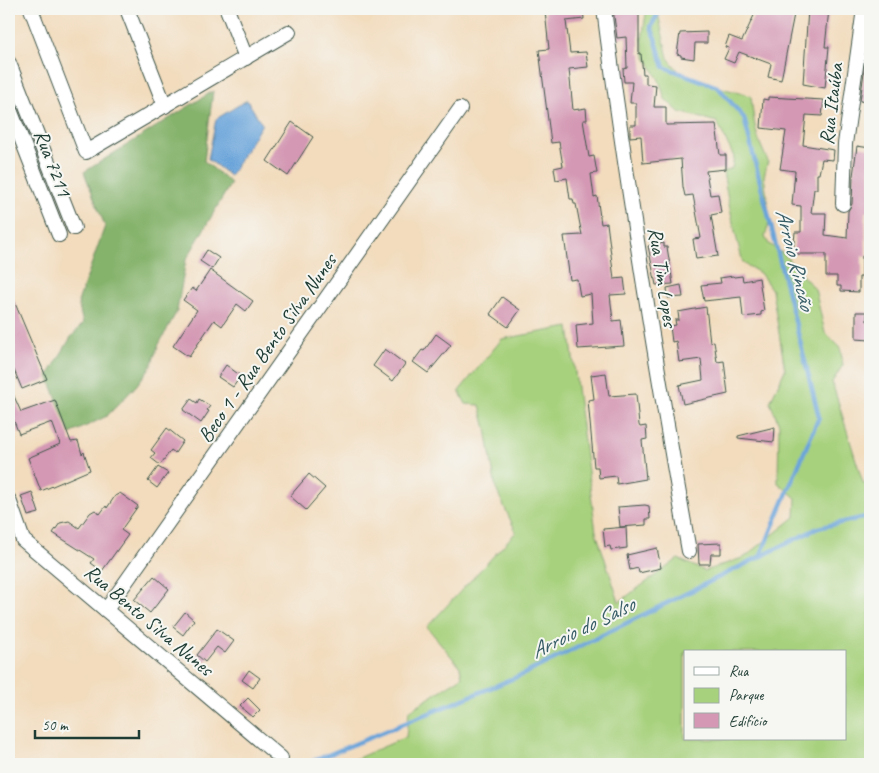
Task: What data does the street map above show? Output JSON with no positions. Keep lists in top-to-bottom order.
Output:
{
  "streets": {
    "street": [
      "Rua Itaúba",
      "Rua 7211",
      "Rua Tim Lopes",
      "Beco 1 - Rua Bento Silva Nunes",
      "Rua Bento Silva Nunes"
    ]
  },
  "crossings": [
    ["Beco 1 - Rua Bento Silva Nunes", "Rua Bento Silva Nunes"]
  ],
  "water": ["Arroio Rincão", "Arroio do Salso"],
  "legend": ["Rua", "Parque", "Edifício"],
  "scale_bar": "50 m"
}
